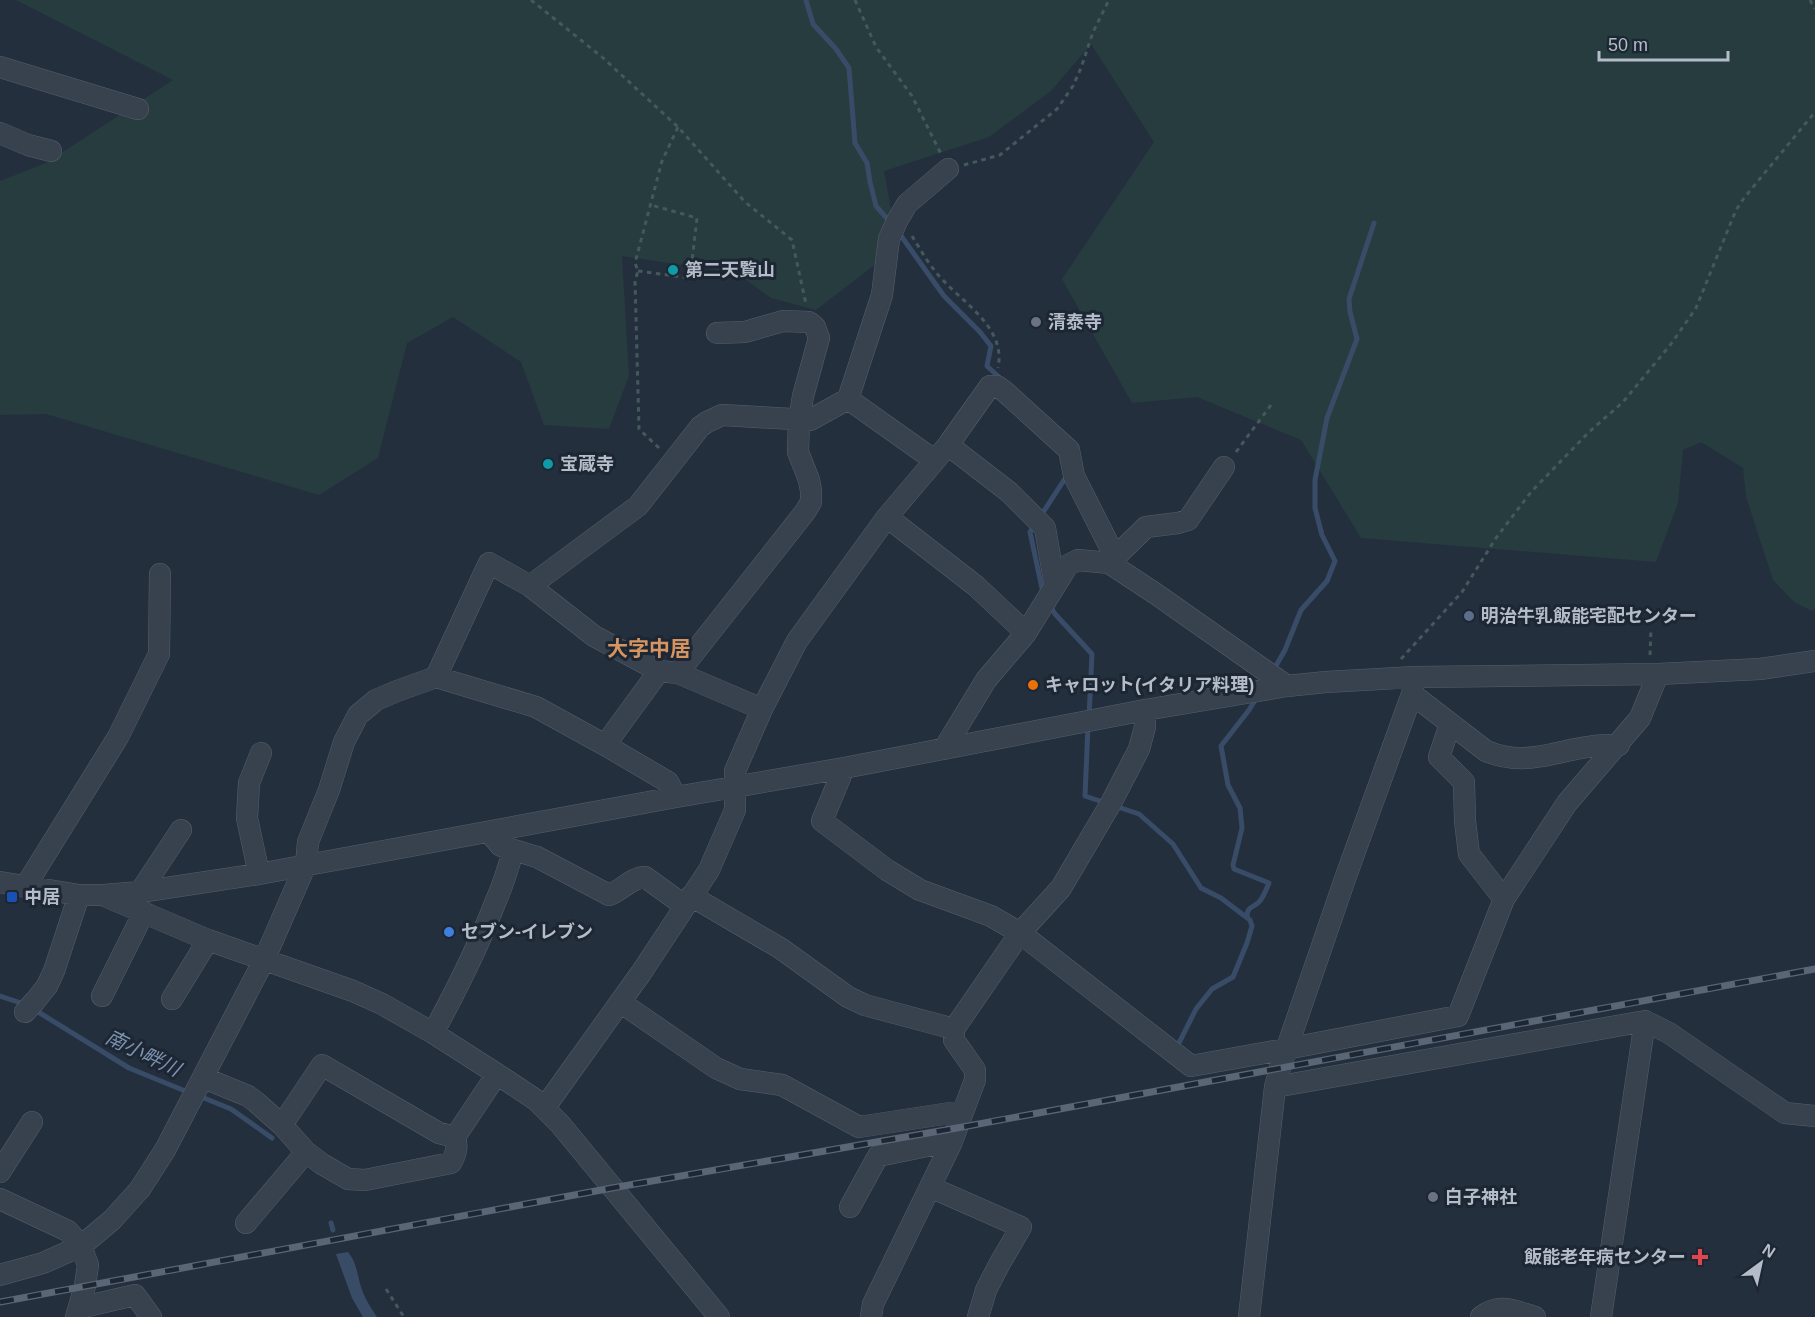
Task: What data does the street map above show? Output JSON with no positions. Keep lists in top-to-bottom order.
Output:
{
  "districts": ["大字中居"],
  "water": ["南小畔川"],
  "places": {
    "other": [
      "第二天覧山",
      "清泰寺",
      "宝蔵寺",
      "明治牛乳飯能宅配センター",
      "キャロット(イタリア料理)",
      "セブン-イレブン",
      "白子神社"
    ],
    "transit": ["中居"],
    "health": ["飯能老年病センター"]
  },
  "scale_bar": "50 m",
  "north": "top right"
}
